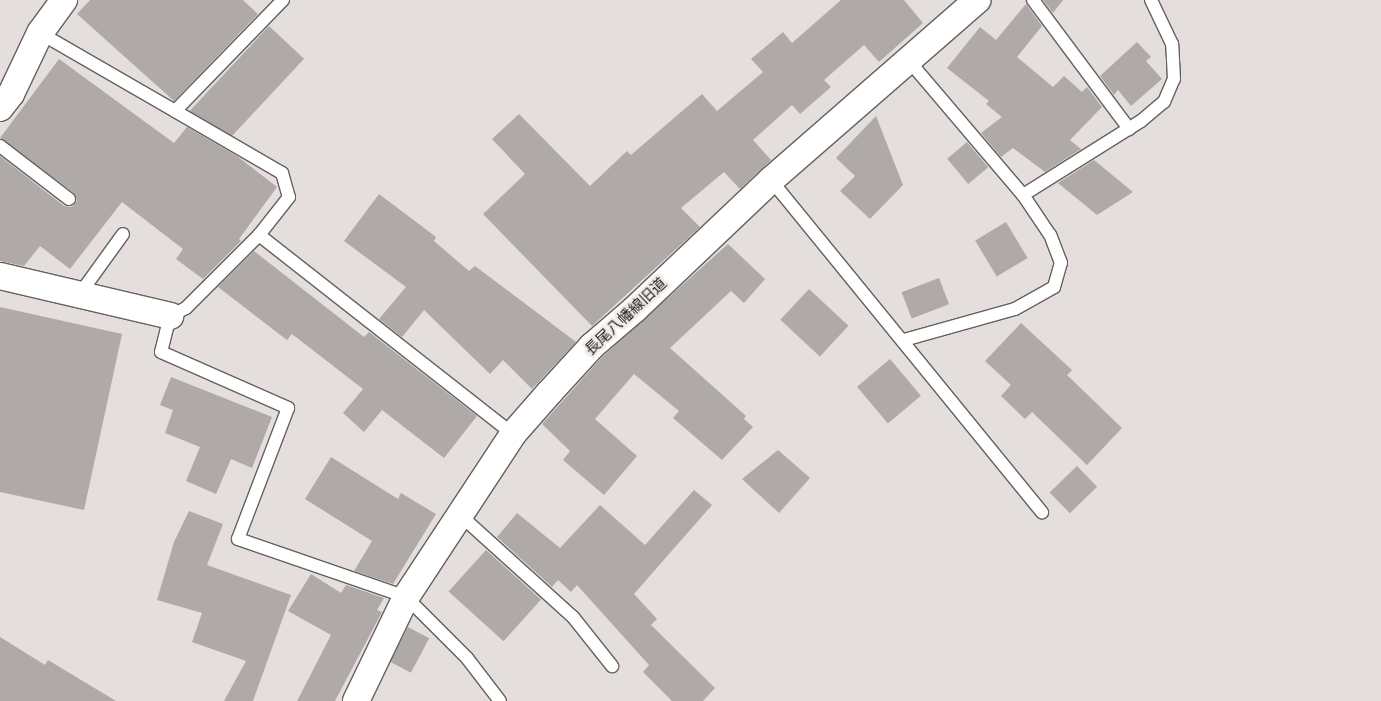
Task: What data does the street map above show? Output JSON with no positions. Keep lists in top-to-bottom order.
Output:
{
  "streets": {
    "street": ["長尾八幡線旧道"]
  }
}
